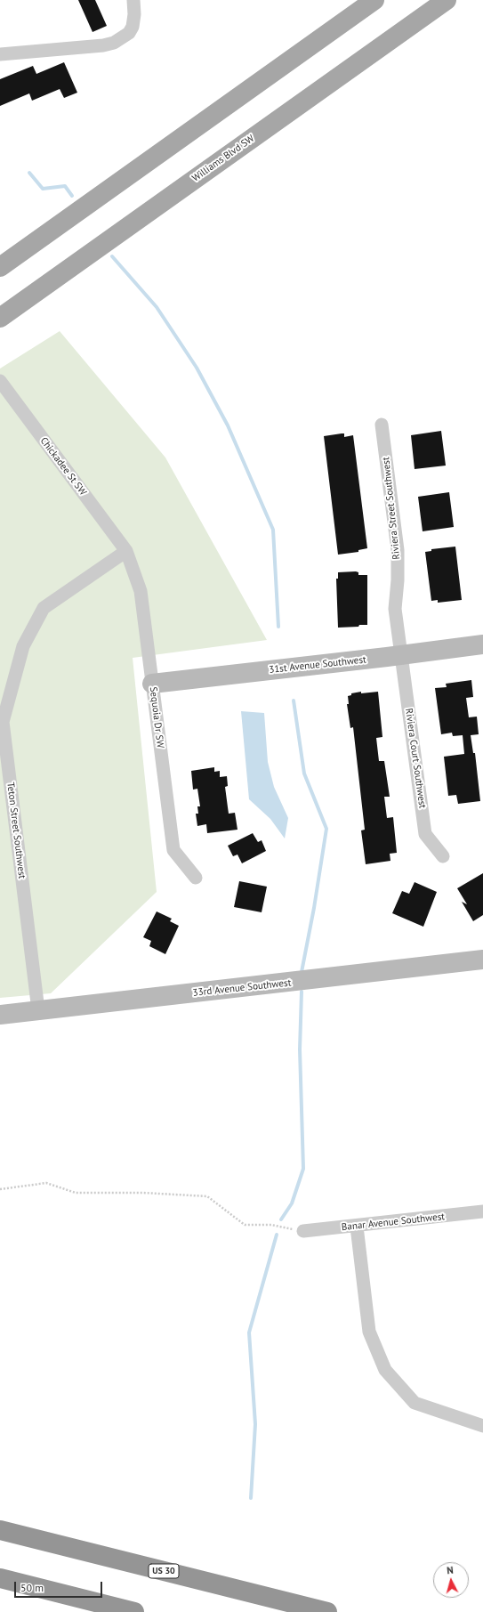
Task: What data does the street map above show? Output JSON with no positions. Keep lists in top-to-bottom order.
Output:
{
  "streets": {
    "highway": ["US 30"],
    "main road": ["Williams Blvd SW"],
    "street": [
      "Chickadee St SW",
      "Riviera Street Southwest",
      "31st Avenue Southwest",
      "Sequoia Dr SW",
      "Riviera Court Southwest",
      "Teton Street Southwest",
      "33rd Avenue Southwest",
      "Banar Avenue Southwest"
    ]
  },
  "crossings": [
    ["Chickadee St SW", "Sequoia Dr SW"],
    ["Chickadee St SW", "Teton Street Southwest"],
    ["Riviera Street Southwest", "31st Avenue Southwest"],
    ["Riviera Street Southwest", "Riviera Court Southwest"],
    ["31st Avenue Southwest", "Sequoia Dr SW"],
    ["31st Avenue Southwest", "Riviera Court Southwest"],
    ["Sequoia Dr SW", "Teton Street Southwest"],
    ["Teton Street Southwest", "33rd Avenue Southwest"]
  ],
  "scale_bar": "50 m",
  "north": "top"
}
